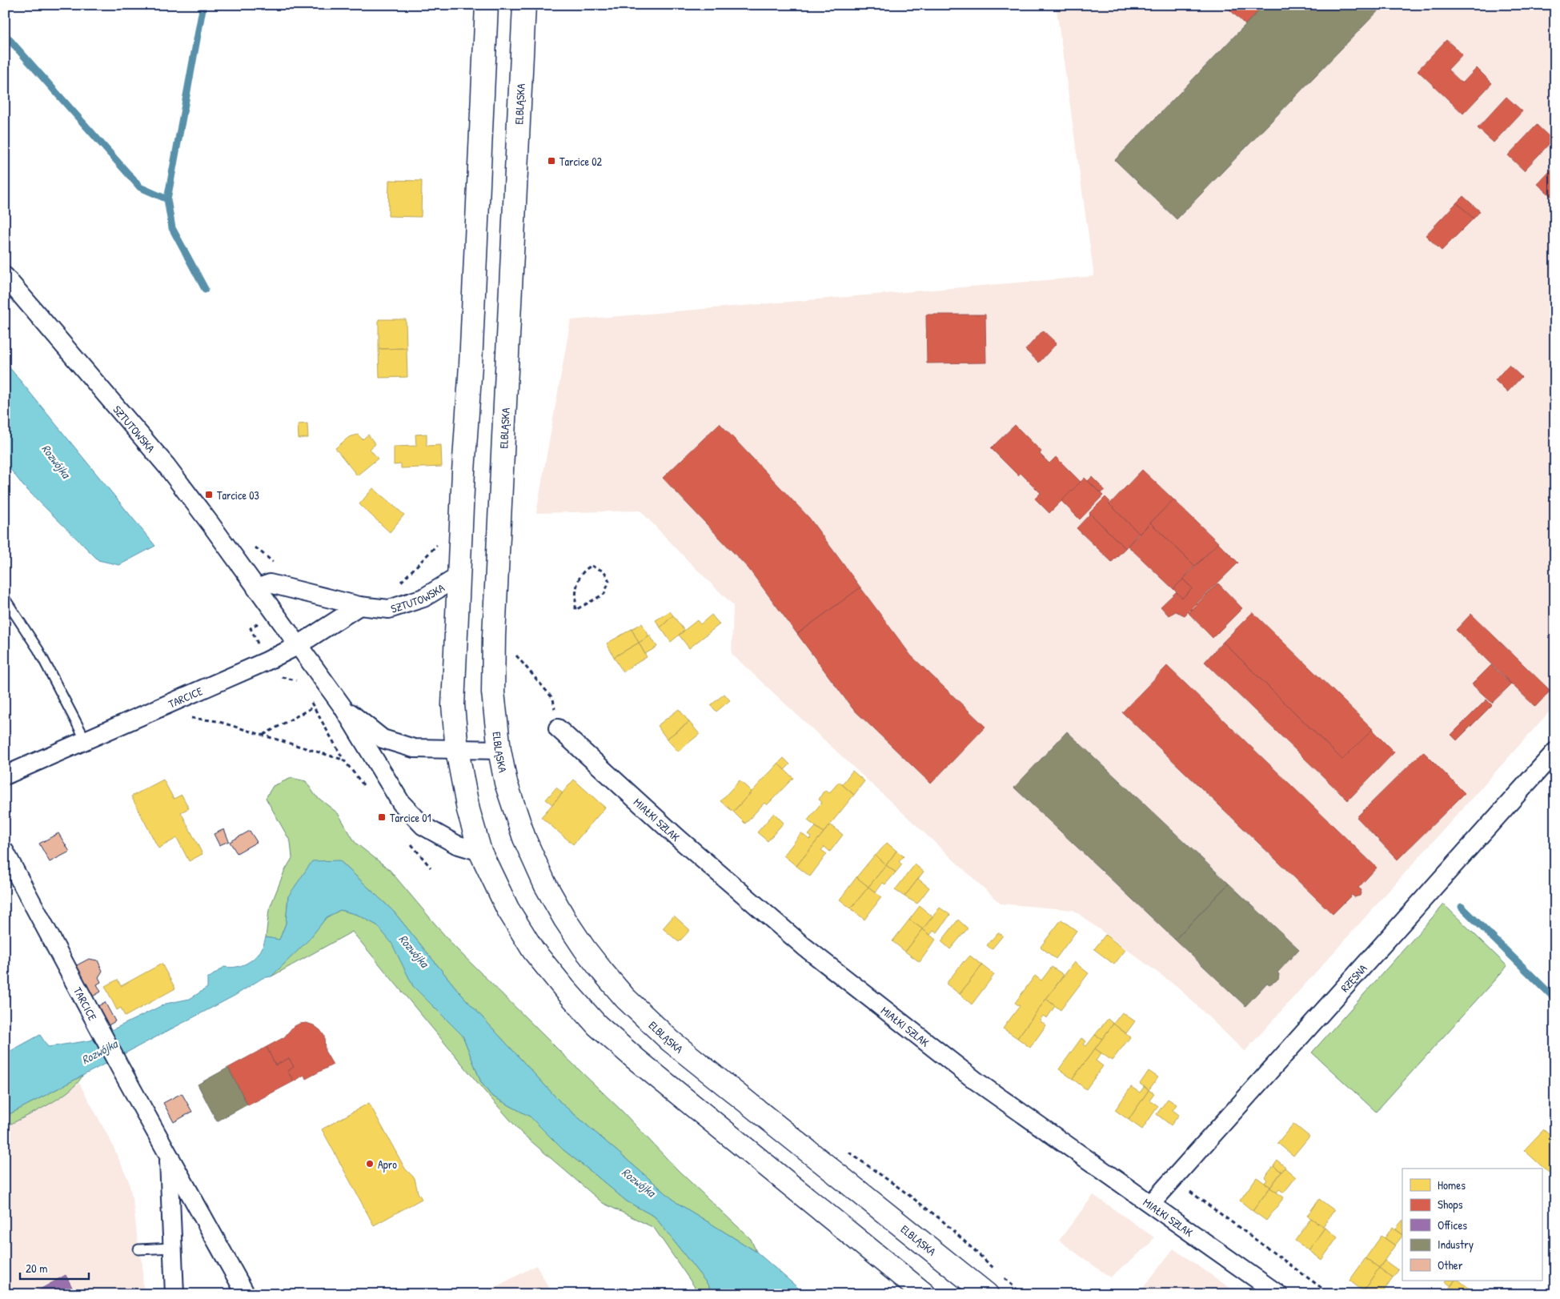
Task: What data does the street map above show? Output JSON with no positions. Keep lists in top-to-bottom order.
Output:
{
  "streets": {
    "main road": ["ELBLĄSKA"],
    "street": [
      "SZTUTOWSKA",
      "TARCICE",
      "MIAŁKI SZLAK",
      "RZĘSNA"
    ]
  },
  "crossings": [
    ["ELBLĄSKA", "SZTUTOWSKA"],
    ["SZTUTOWSKA", "TARCICE"],
    ["MIAŁKI SZLAK", "RZĘSNA"]
  ],
  "water": ["Rozwójka"],
  "places": {
    "transit": ["Tarcice 02", "Tarcice 03", "Tarcice 01"],
    "other": ["Apro"]
  },
  "legend": [
    "Homes",
    "Shops",
    "Offices",
    "Industry",
    "Other"
  ],
  "scale_bar": "20 m"
}
